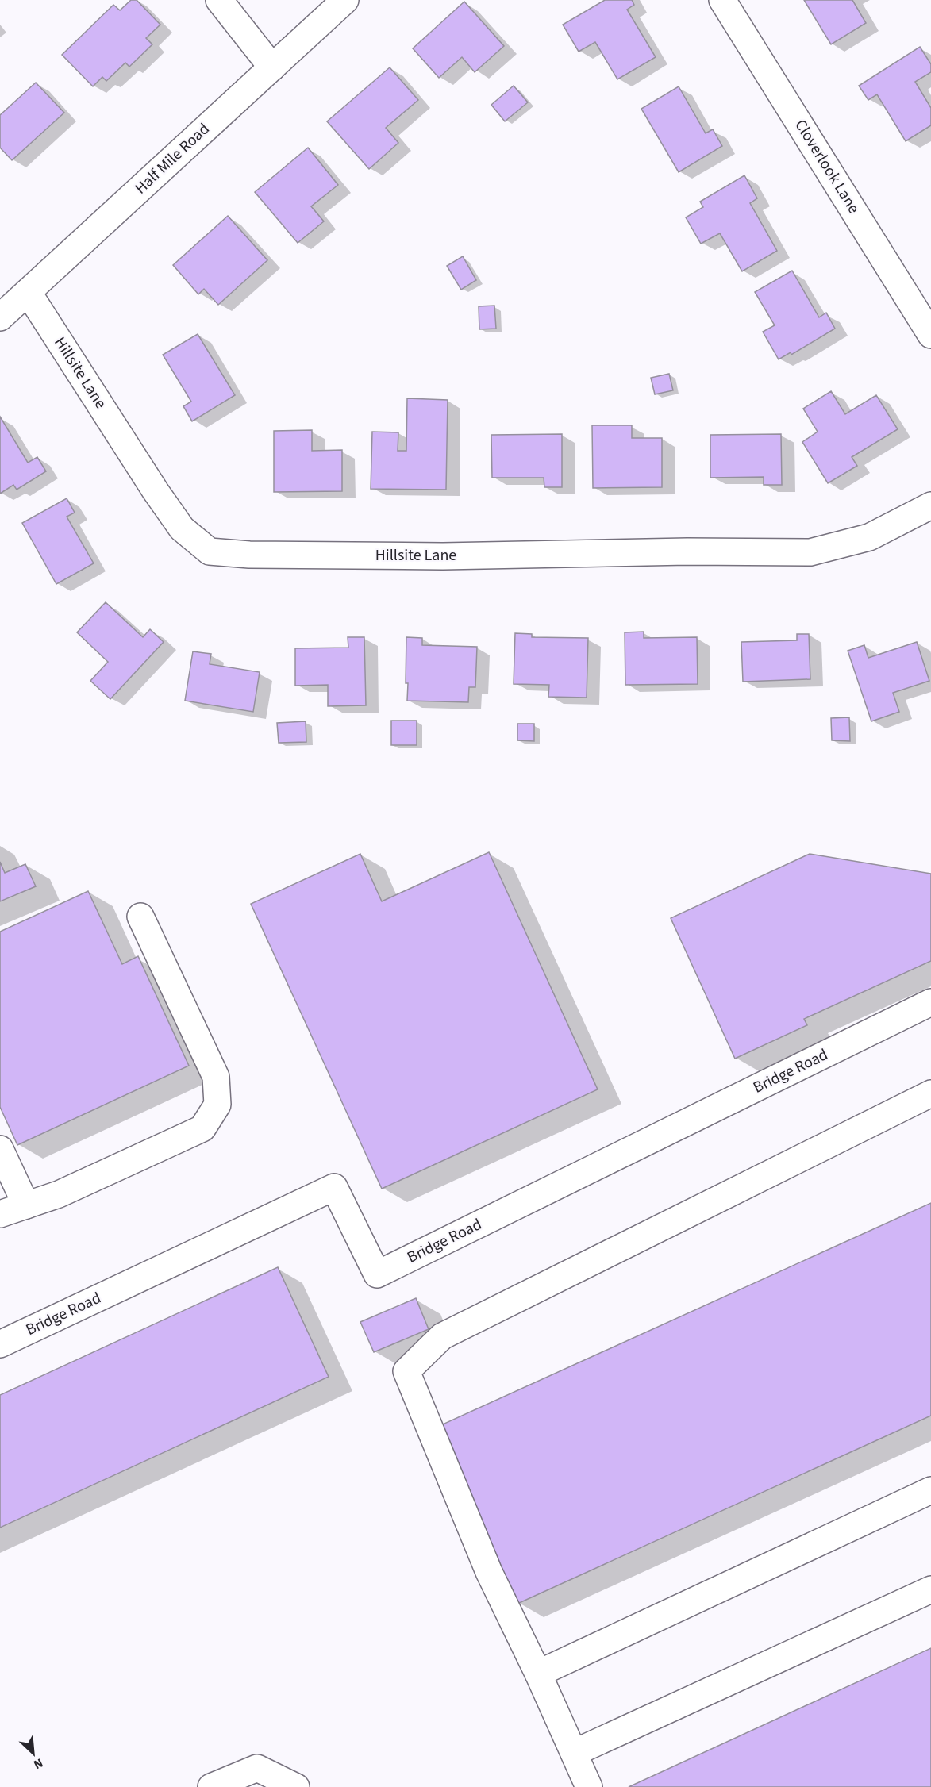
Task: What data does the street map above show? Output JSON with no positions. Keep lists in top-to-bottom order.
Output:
{
  "streets": {
    "street": [
      "Half Mile Road",
      "Cloverlook Lane",
      "Hillsite Lane",
      "Bridge Road"
    ]
  },
  "crossings": [
    ["Half Mile Road", "Hillsite Lane"]
  ],
  "north": "bottom right"
}
